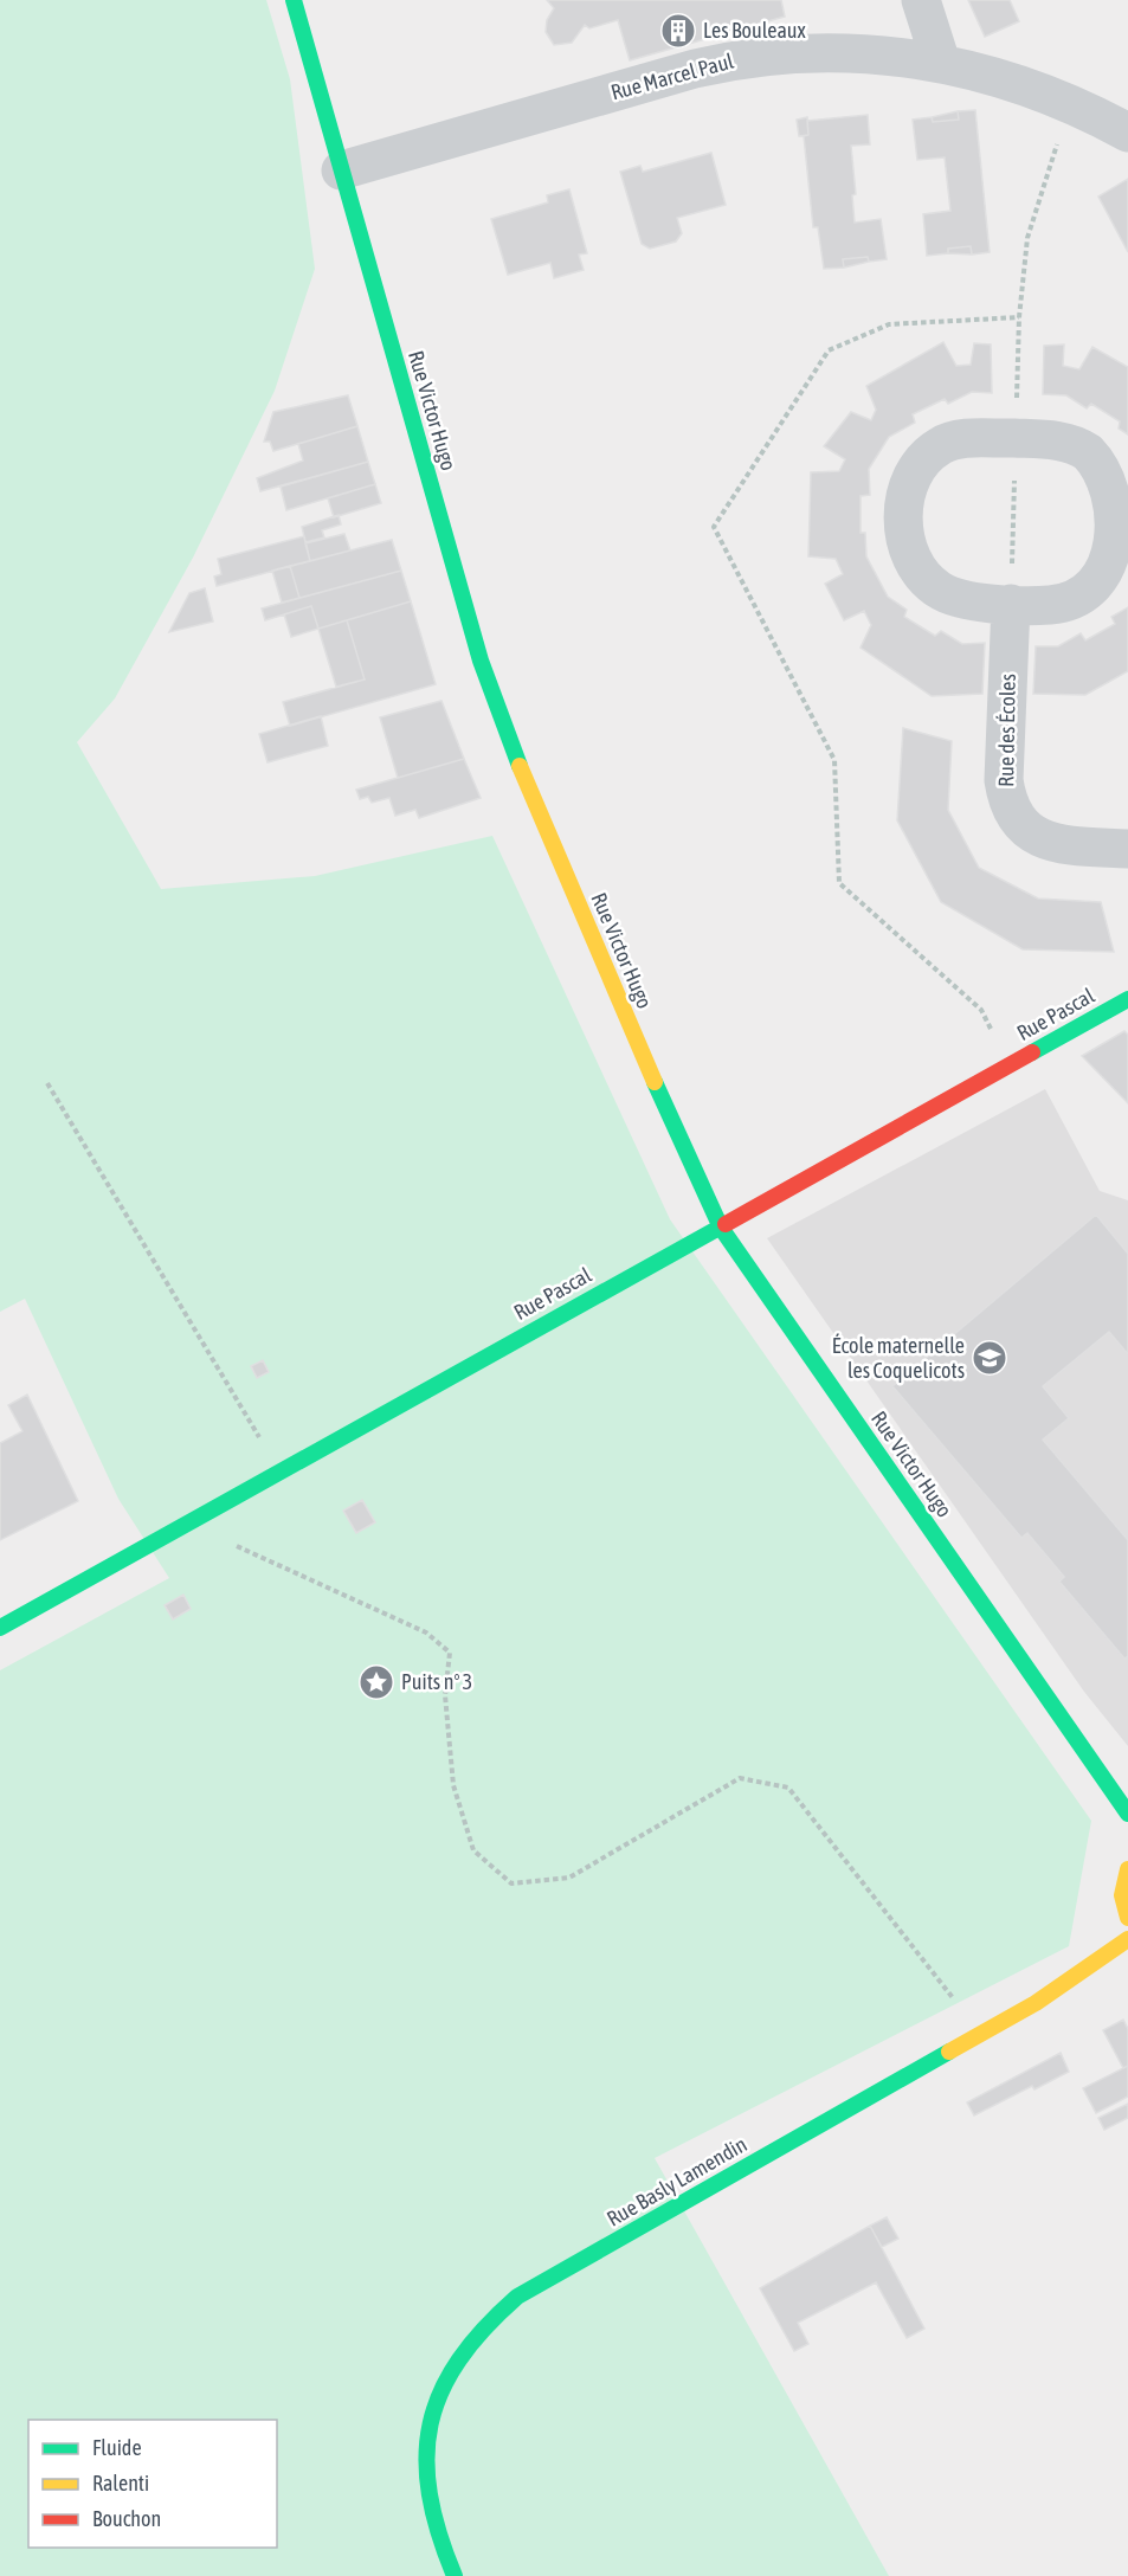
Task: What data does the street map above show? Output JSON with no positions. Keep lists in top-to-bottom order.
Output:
{
  "streets": {
    "street": [
      "Rue Marcel Paul",
      "Rue Victor Hugo",
      "Rue des Écoles",
      "Rue Pascal",
      "Rue Basly Lamendin"
    ]
  },
  "crossings": [
    ["Rue Marcel Paul", "Rue Victor Hugo"],
    ["Rue Victor Hugo", "Rue Pascal"]
  ],
  "places": {
    "building": ["Les Bouleaux"],
    "school or university": ["École maternelle les Coquelicots"],
    "place": ["Puits n° 3"]
  },
  "legend": ["Fluide", "Ralenti", "Bouchon"]
}
